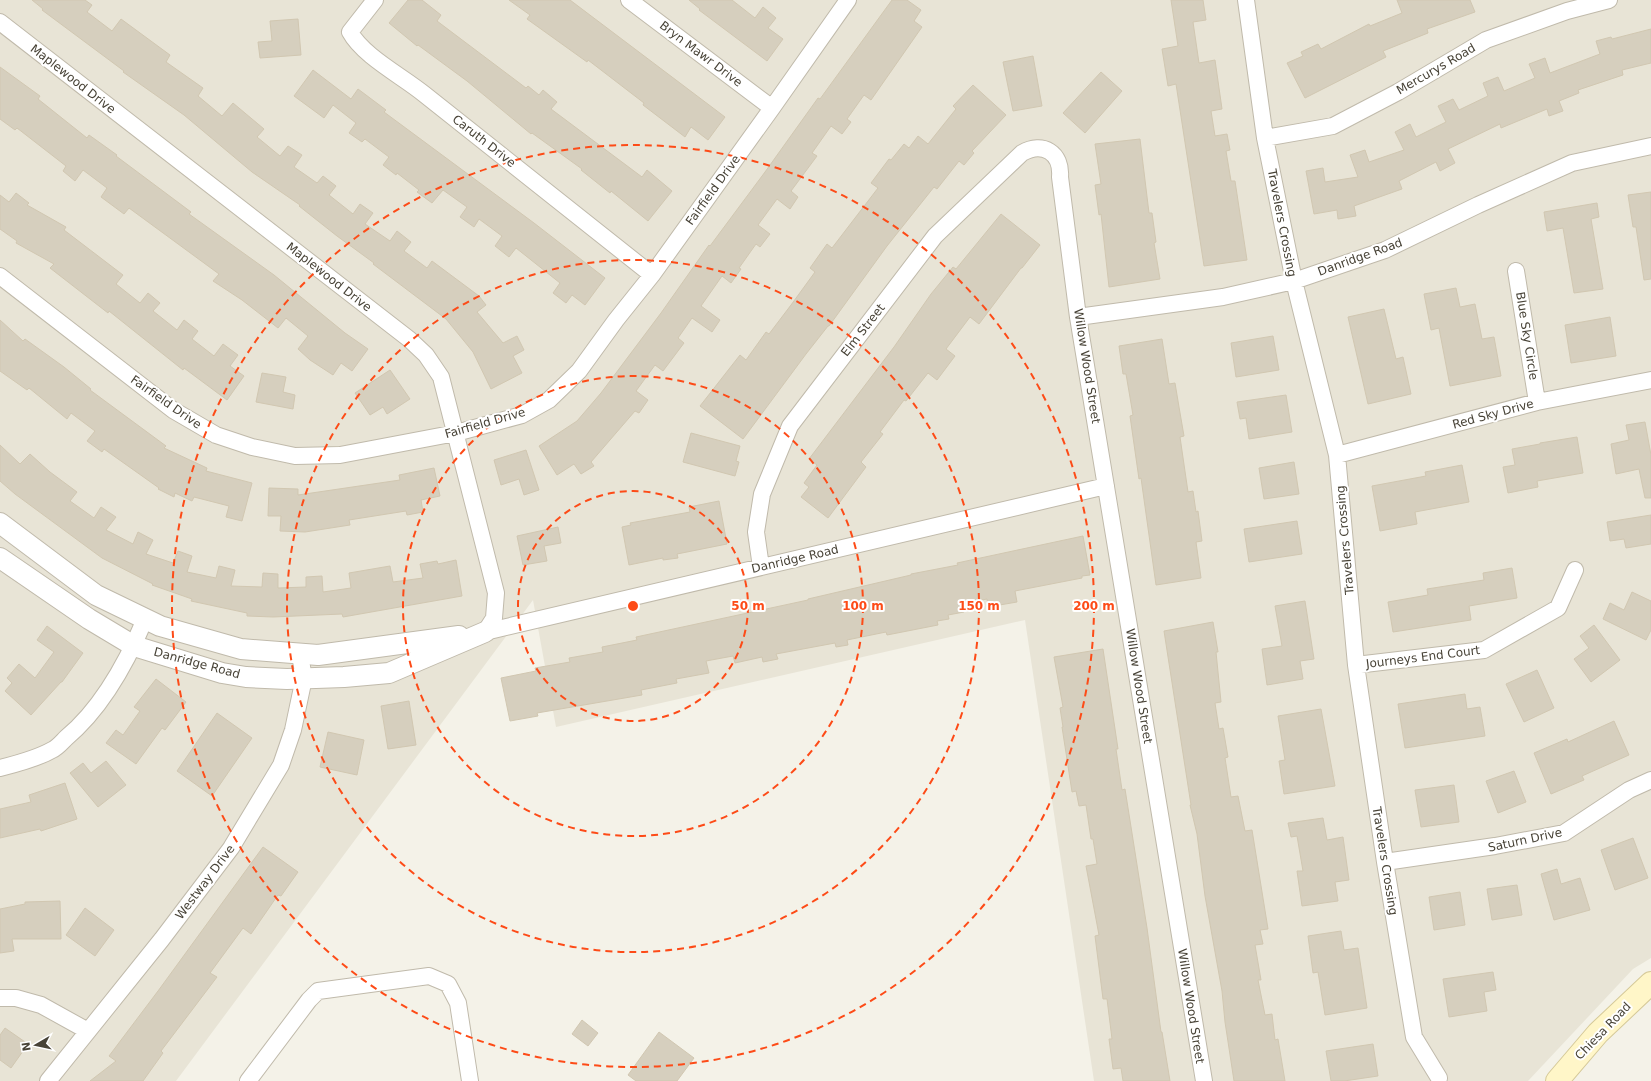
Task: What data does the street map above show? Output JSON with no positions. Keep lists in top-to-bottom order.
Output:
{
  "streets": {
    "main road": ["Chiesa Road"],
    "street": [
      "Bryn Mawr Drive",
      "Mercurys Road",
      "Maplewood Drive",
      "Caruth Drive",
      "Fairfield Drive",
      "Travelers Crossing",
      "Danridge Road",
      "Elm Street",
      "Blue Sky Circle",
      "Willow Wood Street",
      "Red Sky Drive",
      "Journeys End Court",
      "Saturn Drive",
      "Westway Drive"
    ]
  },
  "crossings": [
    ["Bryn Mawr Drive", "Fairfield Drive"],
    ["Mercurys Road", "Travelers Crossing"],
    ["Maplewood Drive", "Fairfield Drive"],
    ["Maplewood Drive", "Danridge Road"],
    ["Caruth Drive", "Fairfield Drive"],
    ["Travelers Crossing", "Danridge Road"],
    ["Travelers Crossing", "Red Sky Drive"],
    ["Travelers Crossing", "Journeys End Court"],
    ["Travelers Crossing", "Saturn Drive"],
    ["Danridge Road", "Elm Street"],
    ["Danridge Road", "Willow Wood Street"],
    ["Danridge Road", "Westway Drive"],
    ["Elm Street", "Willow Wood Street"],
    ["Blue Sky Circle", "Red Sky Drive"]
  ],
  "north": "left",
  "rings": [
    "50 m",
    "100 m",
    "150 m",
    "200 m"
  ]
}
